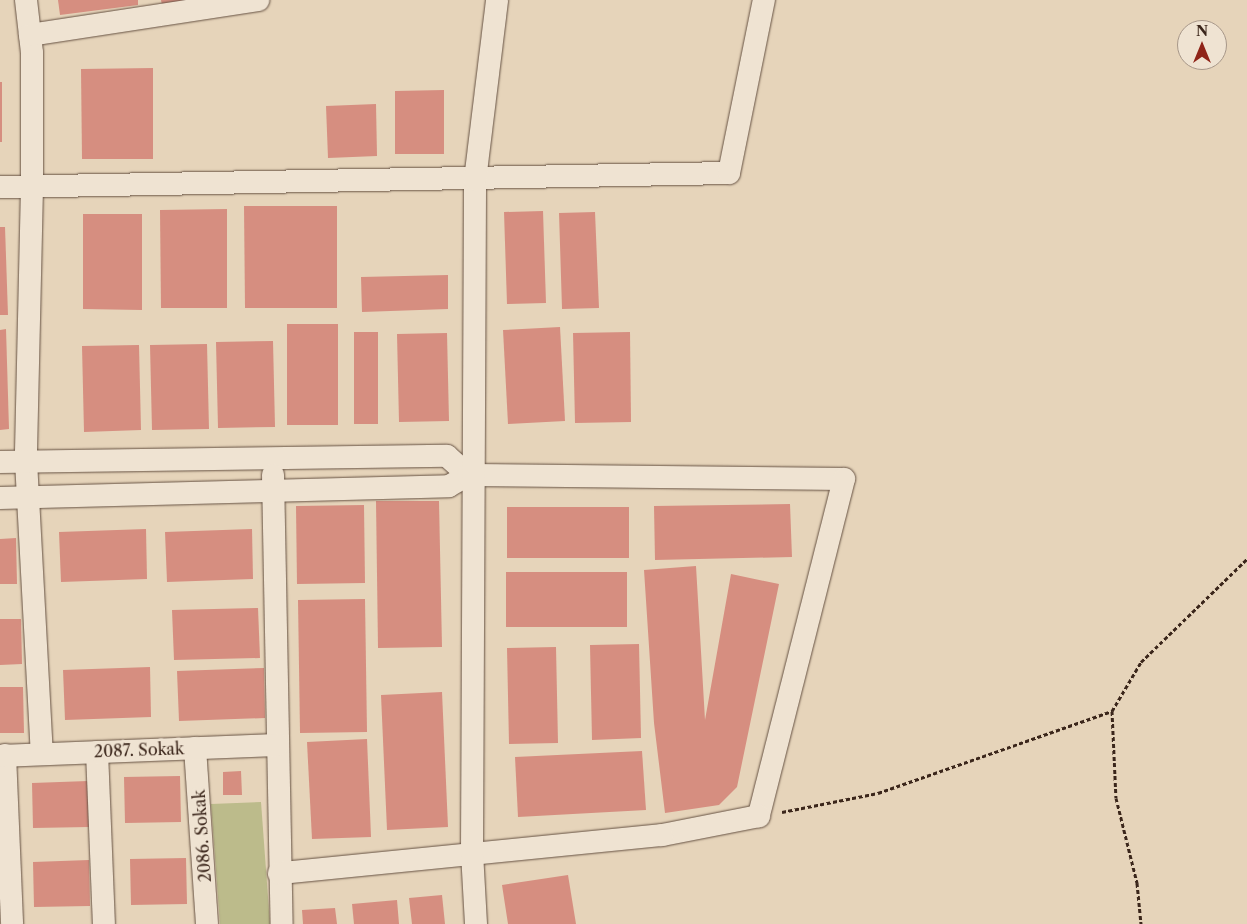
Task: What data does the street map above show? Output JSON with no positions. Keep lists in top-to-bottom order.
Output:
{
  "streets": {
    "street": ["2087. Sokak", "2086. Sokak"]
  },
  "crossings": [
    ["2087. Sokak", "2086. Sokak"]
  ],
  "north": "top"
}
